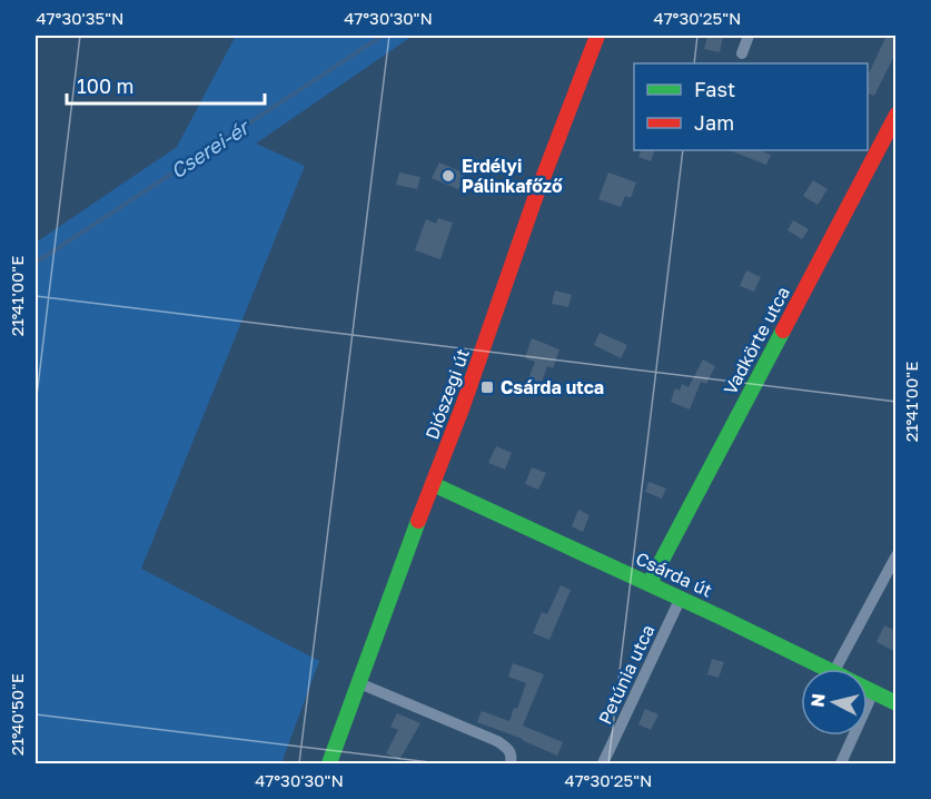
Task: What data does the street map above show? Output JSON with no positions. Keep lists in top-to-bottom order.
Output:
{
  "streets": {
    "street": [
      "Vadkörte utca",
      "Diószegi út",
      "Csárda út",
      "Petúnia utca"
    ]
  },
  "crossings": [
    ["Vadkörte utca", "Csárda út"],
    ["Diószegi út", "Csárda út"],
    ["Csárda út", "Petúnia utca"]
  ],
  "water": ["Cserei-ér"],
  "places": {
    "other": ["Erdélyi Pálinkafőző"],
    "transit": ["Csárda utca"]
  },
  "legend": ["Fast", "Jam"],
  "scale_bar": "100 m",
  "north": "left",
  "coordinates": [
    "47°30'35\"N",
    "47°30'30\"N",
    "47°30'25\"N",
    "21°41'00\"E",
    "21°40'50\"E"
  ]
}
